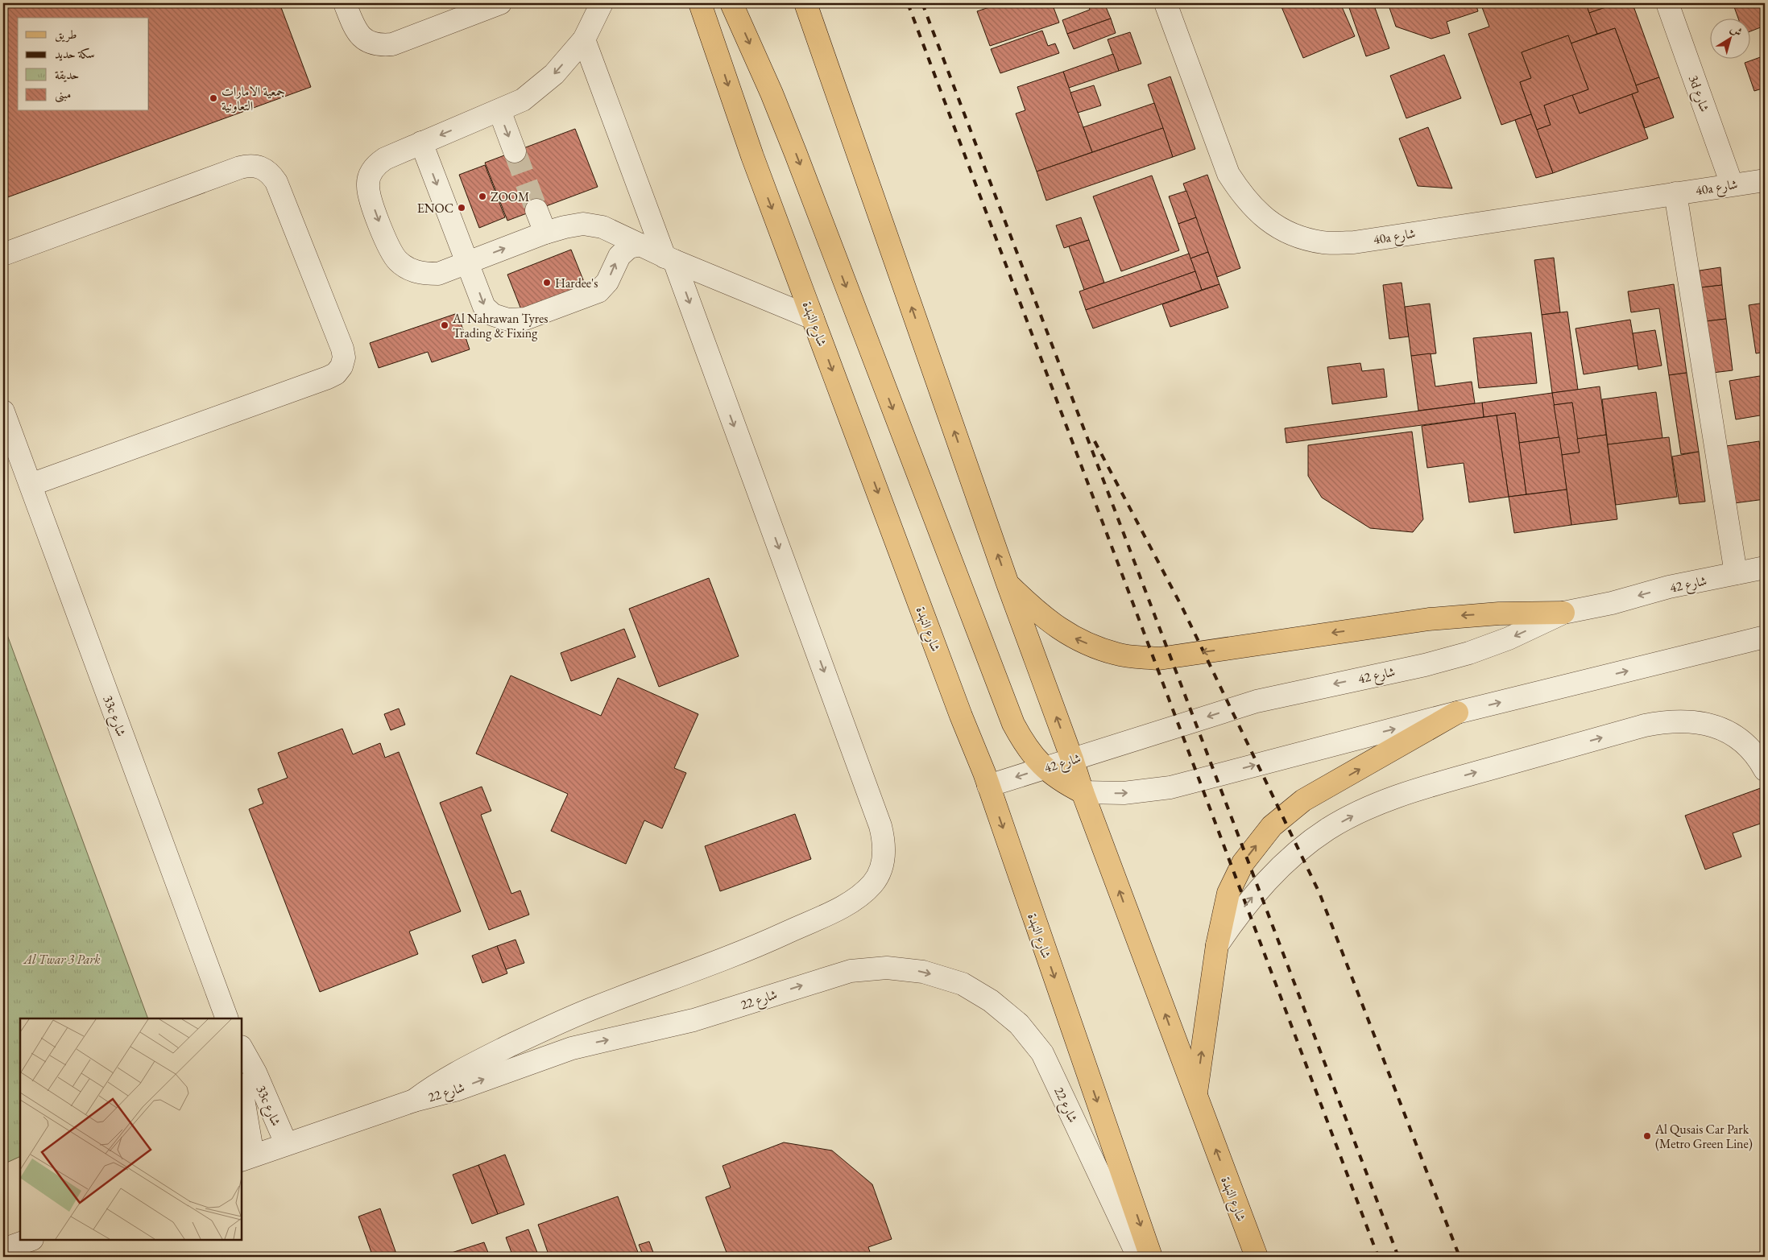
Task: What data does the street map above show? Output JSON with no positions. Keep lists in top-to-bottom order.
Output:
{
  "streets": {
    "main road": ["شارع النهدة"],
    "street": [
      "3d شارع",
      "40a شارع",
      "شارع 42",
      "33c شارع",
      "شارع 22"
    ]
  },
  "crossings": [
    ["3d شارع", "40a شارع"],
    ["شارع النهدة", "شارع 42"],
    ["33c شارع", "شارع 22"]
  ],
  "one_way": ["شارع 22"],
  "parks": ["Al Twar 3 Park"],
  "places": [
    "جمعية الامارات التعاونية",
    "ZOOM",
    "ENOC",
    "Hardee's",
    "Al Nahrawan Tyres Trading & Fixing",
    "Al Qusais Car Park (Metro Green Line)"
  ],
  "legend": [
    "طريق",
    "سكة حديد",
    "حديقة",
    "مبنى"
  ],
  "north": "top right"
}
